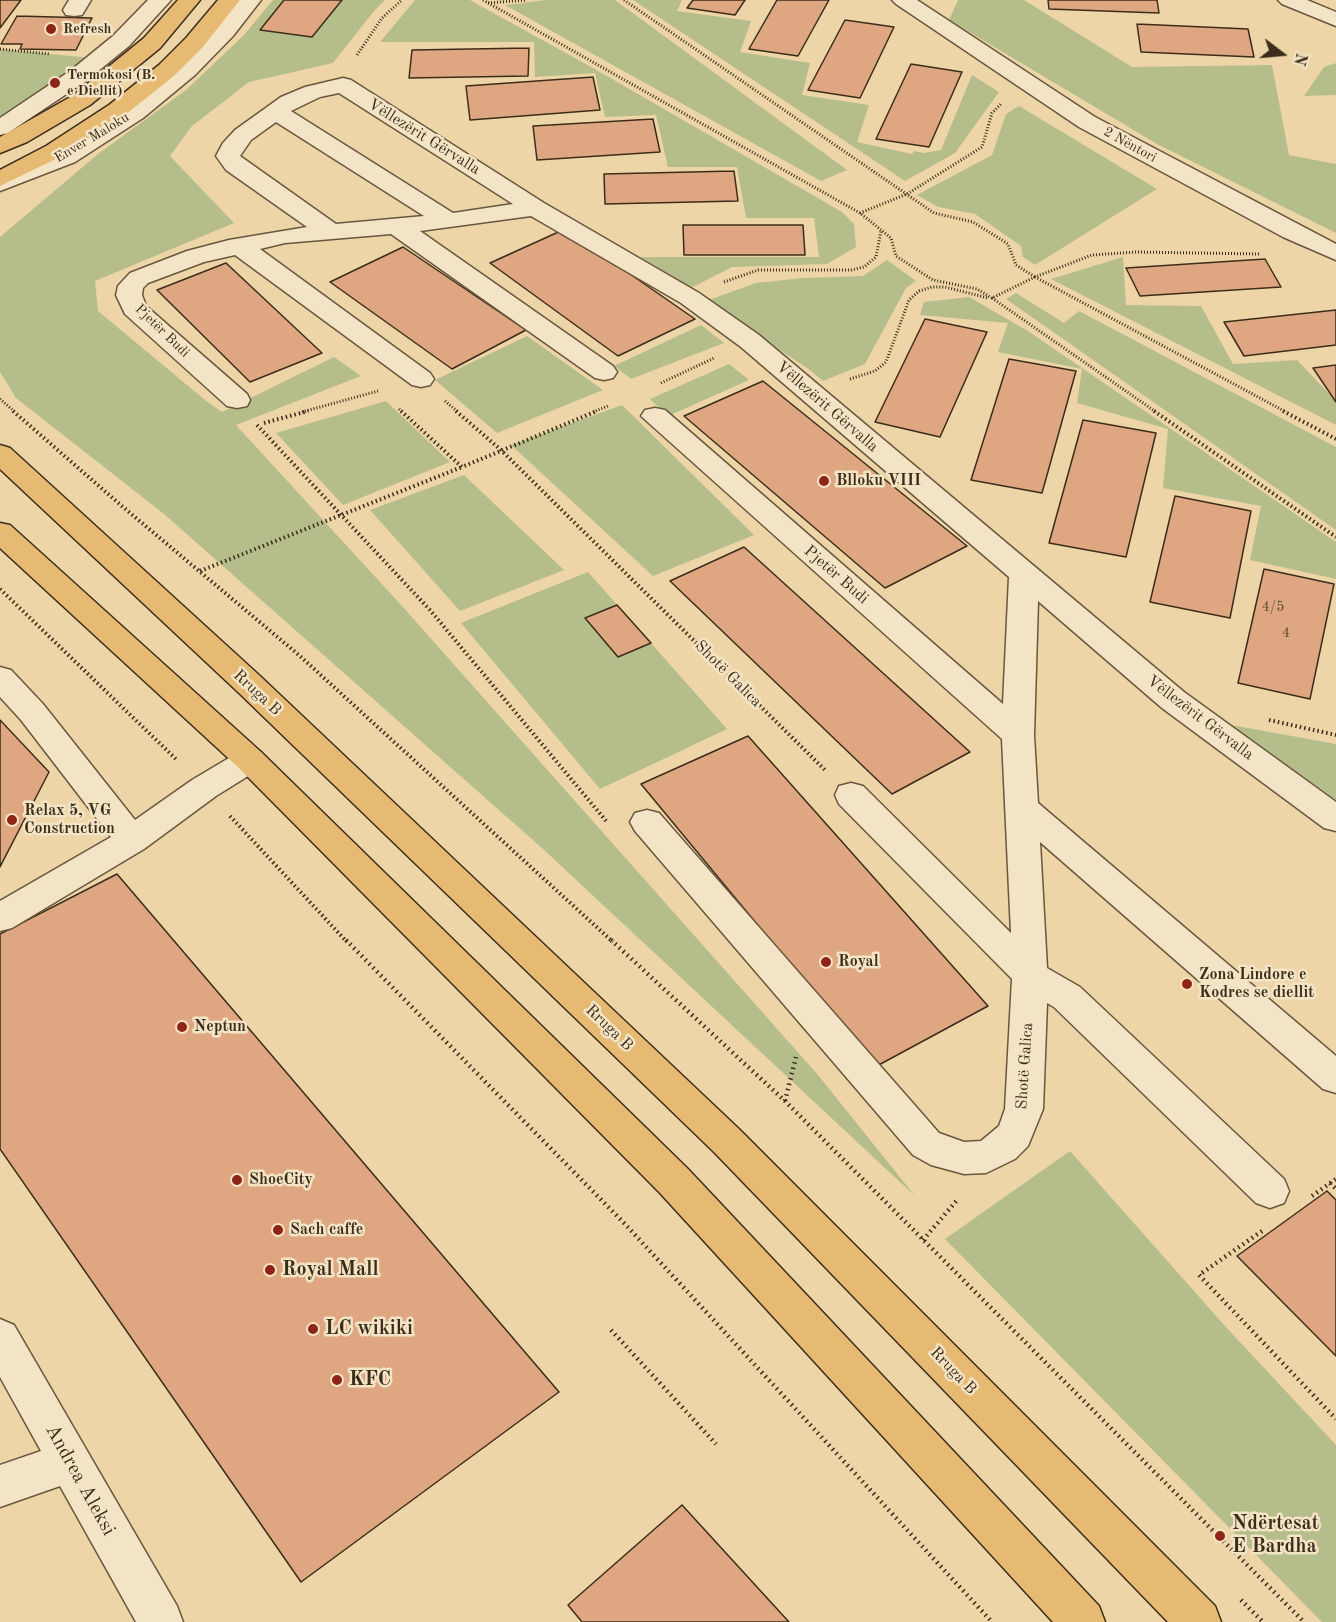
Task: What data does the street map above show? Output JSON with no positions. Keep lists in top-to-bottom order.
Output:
{
  "streets": {
    "main road": ["Enver Maloku", "Rruga B"],
    "street": [
      "Vëllezërit Gërvalla",
      "2 Nëntori",
      "Pjetër Budi",
      "Shotë Galica",
      "Andrea Aleksi"
    ]
  },
  "crossings": [
    ["Vëllezërit Gërvalla", "Pjetër Budi"],
    ["Vëllezërit Gërvalla", "Shotë Galica"],
    ["Pjetër Budi", "Shotë Galica"]
  ],
  "places": [
    "Refresh",
    "Termokosi (B. e Diellit)",
    "Blloku VIII",
    "Relax 5, VG Construction",
    "Royal",
    "Zona Lindore e Kodres se diellit",
    "Neptun",
    "ShoeCity",
    "Sach caffe",
    "Royal Mall",
    "LC wikiki",
    "KFC",
    "Ndërtesat E Bardha"
  ],
  "house_numbers": ["4/5", "4"],
  "north": "right"
}
